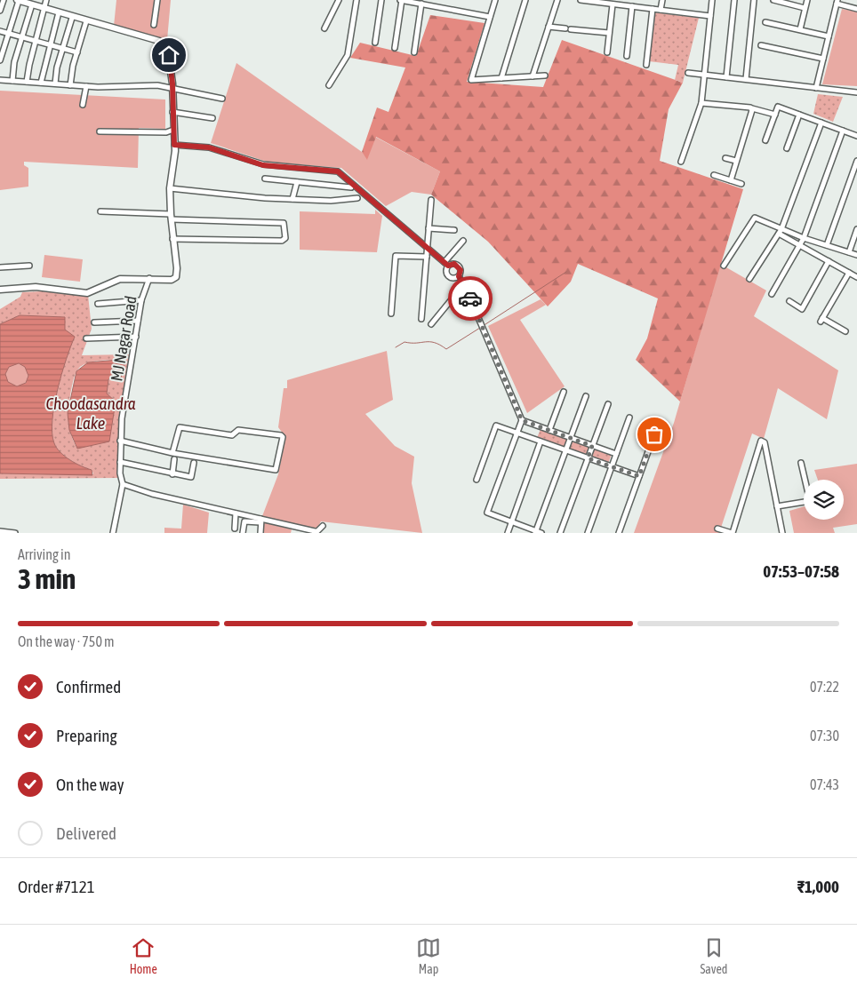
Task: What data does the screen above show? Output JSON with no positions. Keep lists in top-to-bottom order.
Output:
{
  "streets": {
    "street": ["MJ Nagar Road"]
  },
  "water": ["Choodasandra Lake"],
  "page": {
    "heading": ["3 min", "Arriving in", "07:53–07:58"],
    "panel": ["Order #7121", "₹1,000"],
    "bar": "On the way · 750 m",
    "list": [
      ["Confirmed", "07:22"],
      ["Preparing", "07:30"],
      ["On the way", "07:43"],
      "Delivered"
    ],
    "tabs": ["Home", "Map", "Saved"]
  }
}
